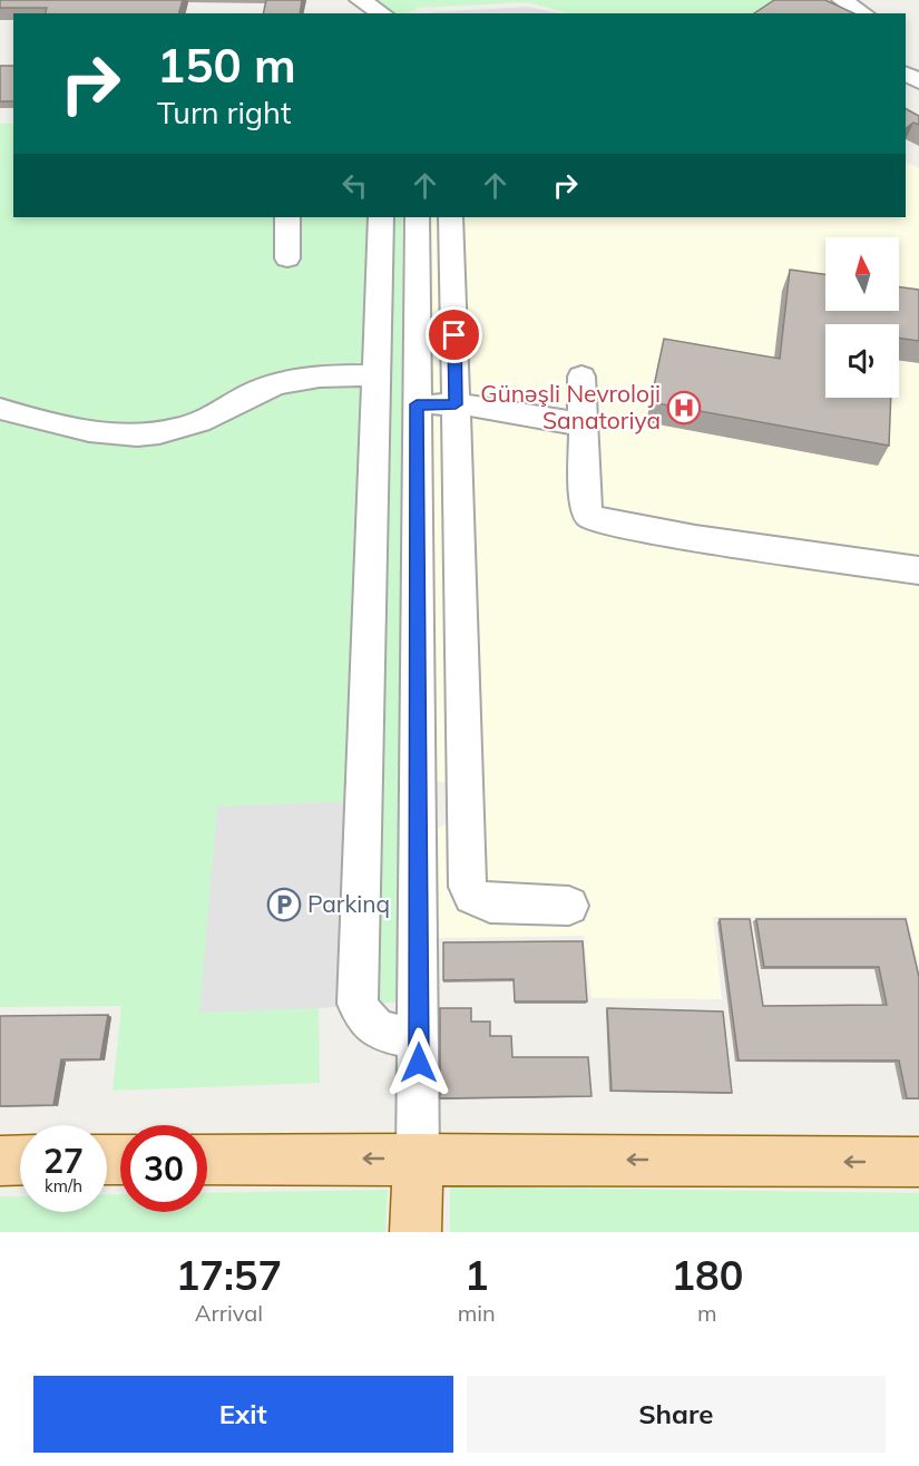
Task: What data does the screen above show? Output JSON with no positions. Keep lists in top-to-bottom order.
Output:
{
  "places": {
    "hospital": ["Günəşli Nevroloji Sanatoriya"],
    "parking": ["Parkinq"]
  },
  "north": "top",
  "page": {
    "turn": ["150 m", "Turn right"],
    "speed": "27 km/h",
    "limit": "30",
    "eta": [
      "17:57",
      "Arrival",
      "1",
      "min",
      "180",
      "m"
    ],
    "buttons": ["Exit", "Share"]
  }
}
